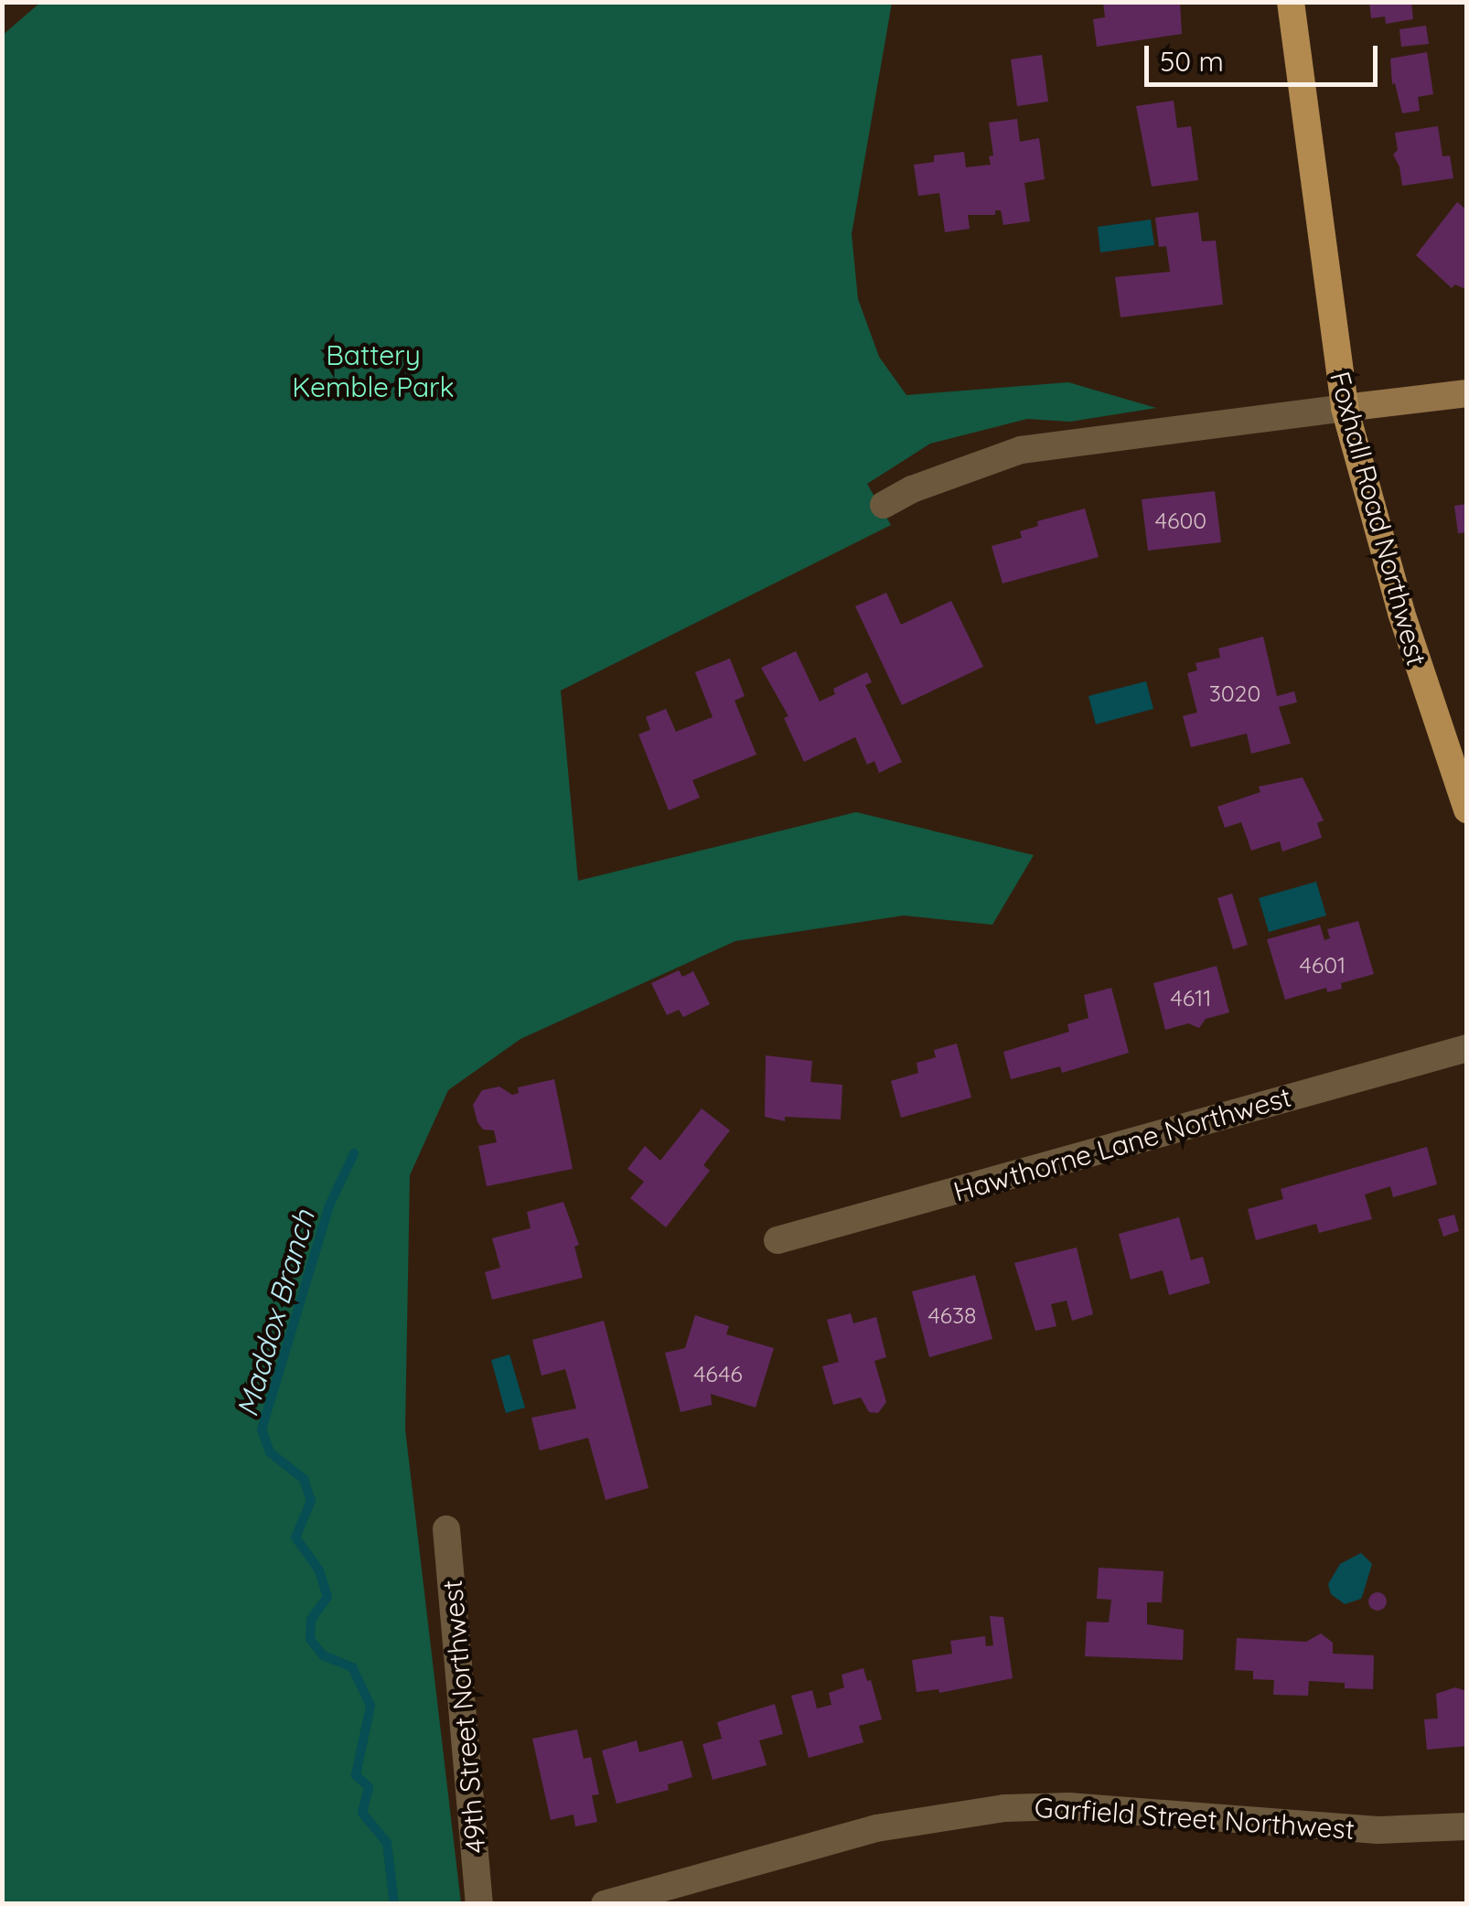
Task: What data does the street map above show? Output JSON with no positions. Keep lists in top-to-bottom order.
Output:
{
  "streets": {
    "main road": ["Foxhall Road Northwest"],
    "street": ["Hawthorne Lane Northwest", "49th Street Northwest", "Garfield Street Northwest"]
  },
  "water": ["Maddox Branch"],
  "parks": ["Battery Kemble Park"],
  "house_numbers": [
    "4600",
    "3020",
    "4601",
    "4611",
    "4638",
    "4646"
  ],
  "scale_bar": "50 m"
}
